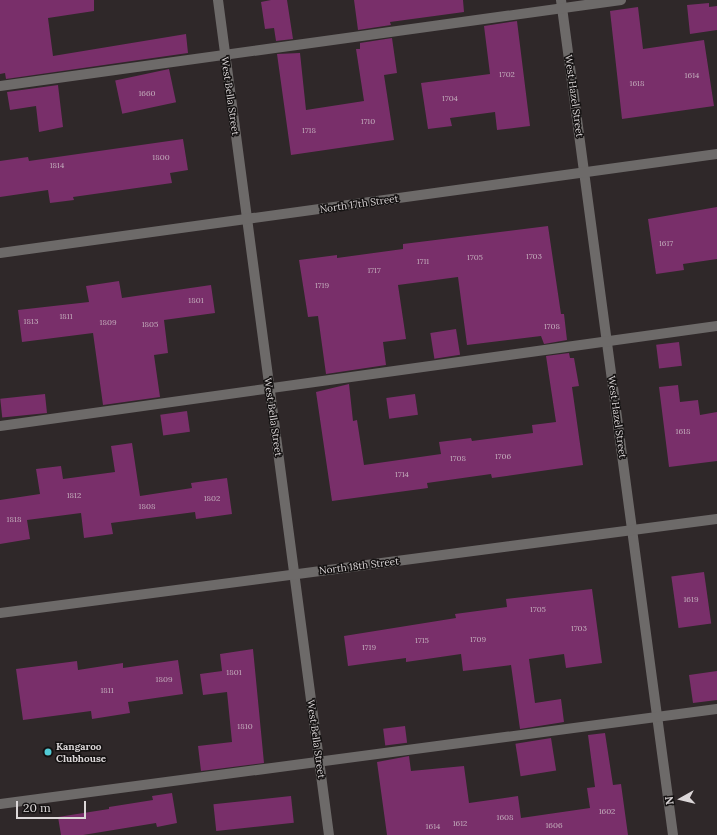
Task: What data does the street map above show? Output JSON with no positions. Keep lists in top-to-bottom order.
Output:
{
  "streets": {
    "street": [
      "West Bella Street",
      "West Hazel Street",
      "North 17th Street",
      "North 18th Street"
    ]
  },
  "crossings": [
    ["West Bella Street", "North 17th Street"],
    ["West Bella Street", "North 18th Street"],
    ["West Hazel Street", "North 17th Street"],
    ["West Hazel Street", "North 18th Street"]
  ],
  "places": ["Kangaroo Clubhouse"],
  "house_numbers": [
    "1702",
    "1614",
    "1618",
    "1660",
    "1704",
    "1710",
    "1718",
    "1800",
    "1814",
    "1617",
    "1703",
    "1705",
    "1711",
    "1717",
    "1719",
    "1801",
    "1811",
    "1813",
    "1809",
    "1805",
    "1708",
    "1618",
    "1706",
    "1708",
    "1714",
    "1812",
    "1802",
    "1808",
    "1818",
    "1619",
    "1705",
    "1703",
    "1709",
    "1715",
    "1719",
    "1801",
    "1809",
    "1811",
    "1810",
    "1602",
    "1608",
    "1612",
    "1606",
    "1614"
  ],
  "scale_bar": "20 m",
  "north": "left"
}
